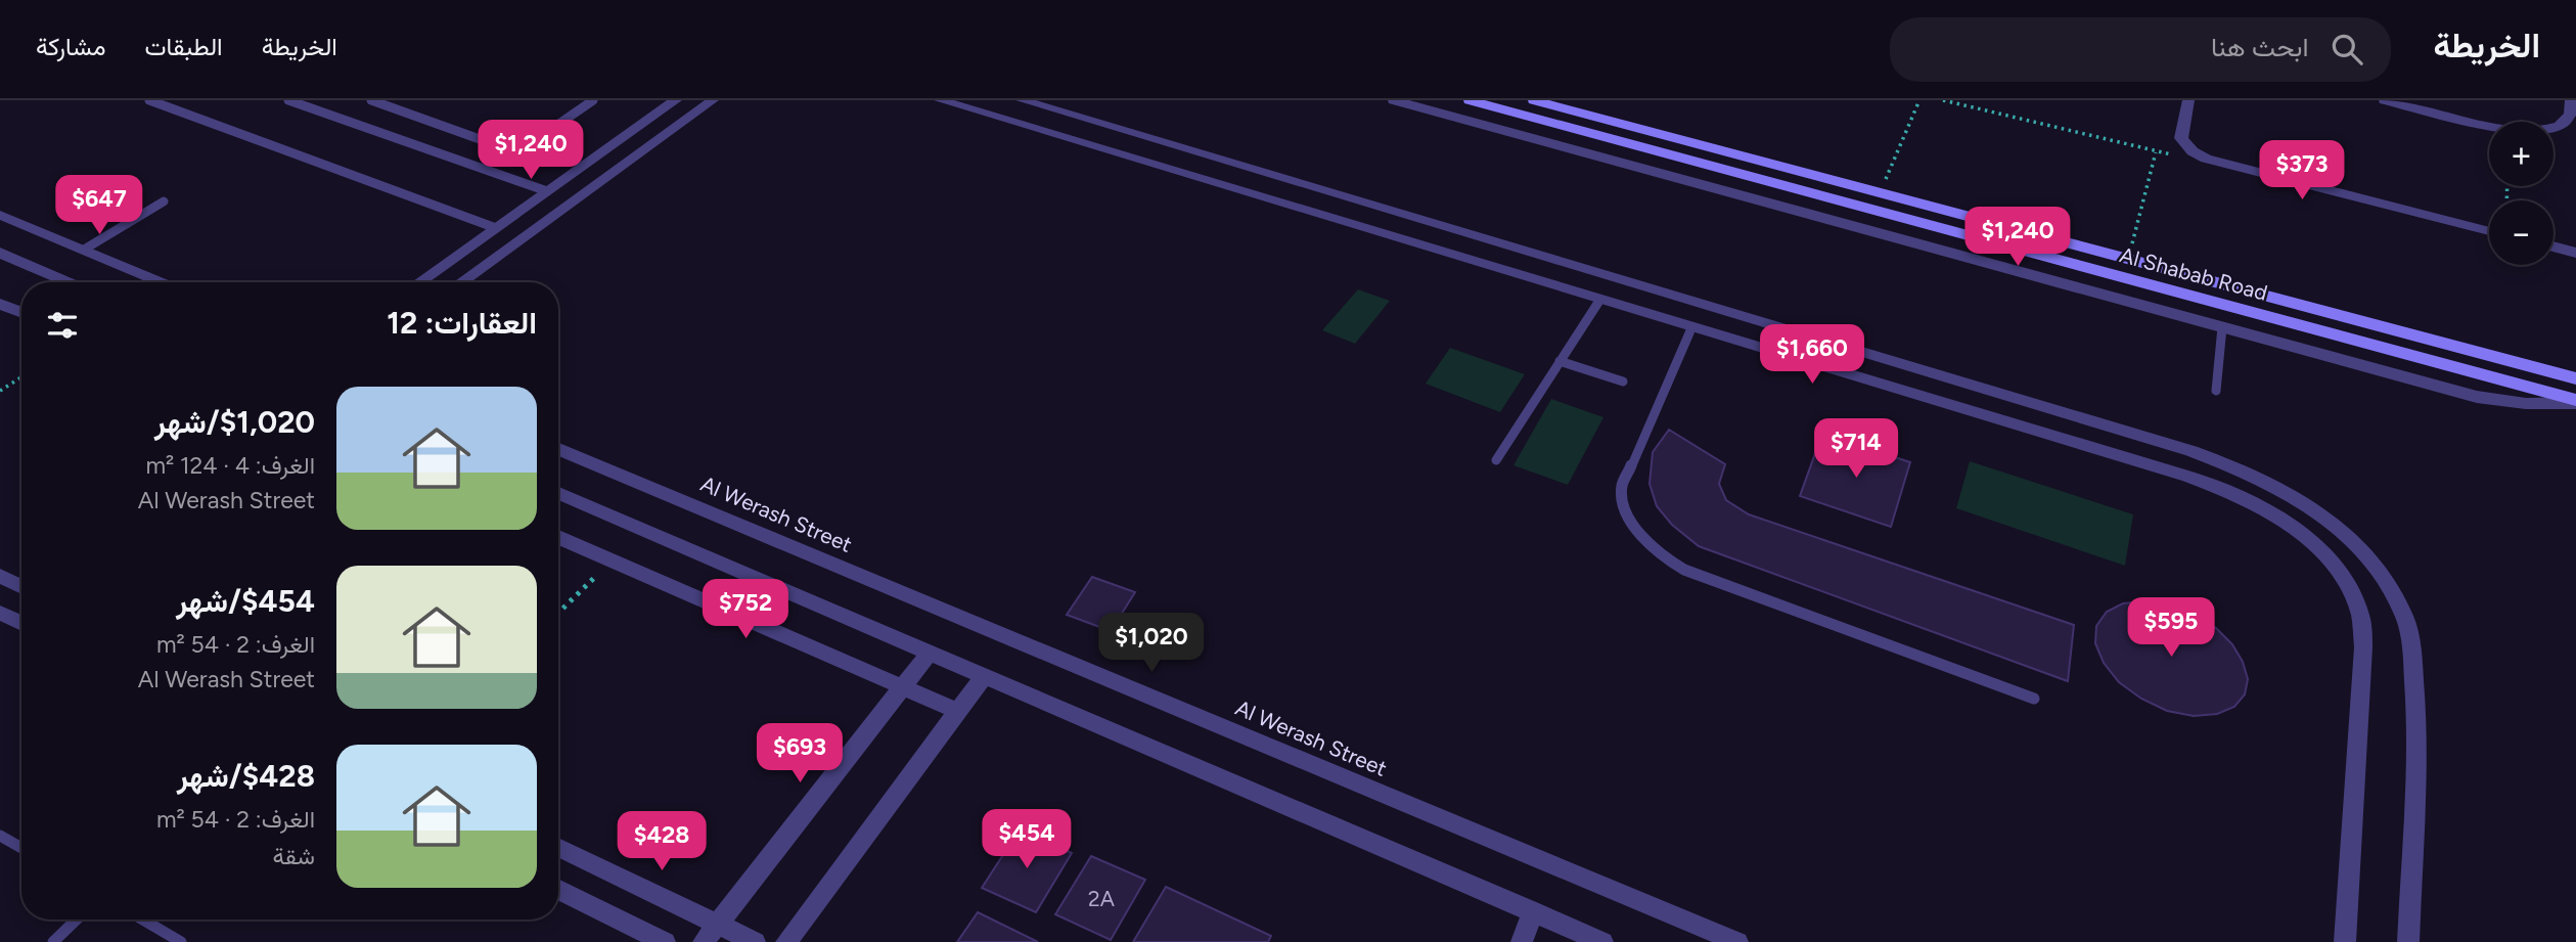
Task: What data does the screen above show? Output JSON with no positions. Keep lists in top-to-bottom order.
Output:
{
  "streets": {
    "street": ["Al Shabab Road", "Al Werash Street"]
  },
  "house_numbers": ["2A"],
  "page": {
    "header": "الخريطة",
    "search": "ابحث هنا",
    "nav": ["الخريطة", "الطبقات", "مشاركة"],
    "price": [
      "$1,240",
      "$373",
      "$647",
      "$1,240",
      "$1,660",
      "$714",
      "$752",
      "$595",
      "$1,020",
      "$693",
      "$454",
      "$428"
    ],
    "map_buttons": ["+", "−"],
    "heading": "العقارات: 12",
    "list": [
      {
        "name": "$1,020/شهر",
        "note": "الغرف: 4 · 124 m² · Al Werash Street"
      },
      {
        "name": "$454/شهر",
        "note": "الغرف: 2 · 54 m² · Al Werash Street"
      },
      {
        "name": "$428/شهر",
        "note": "الغرف: 2 · 54 m² · شقة"
      }
    ]
  }
}
